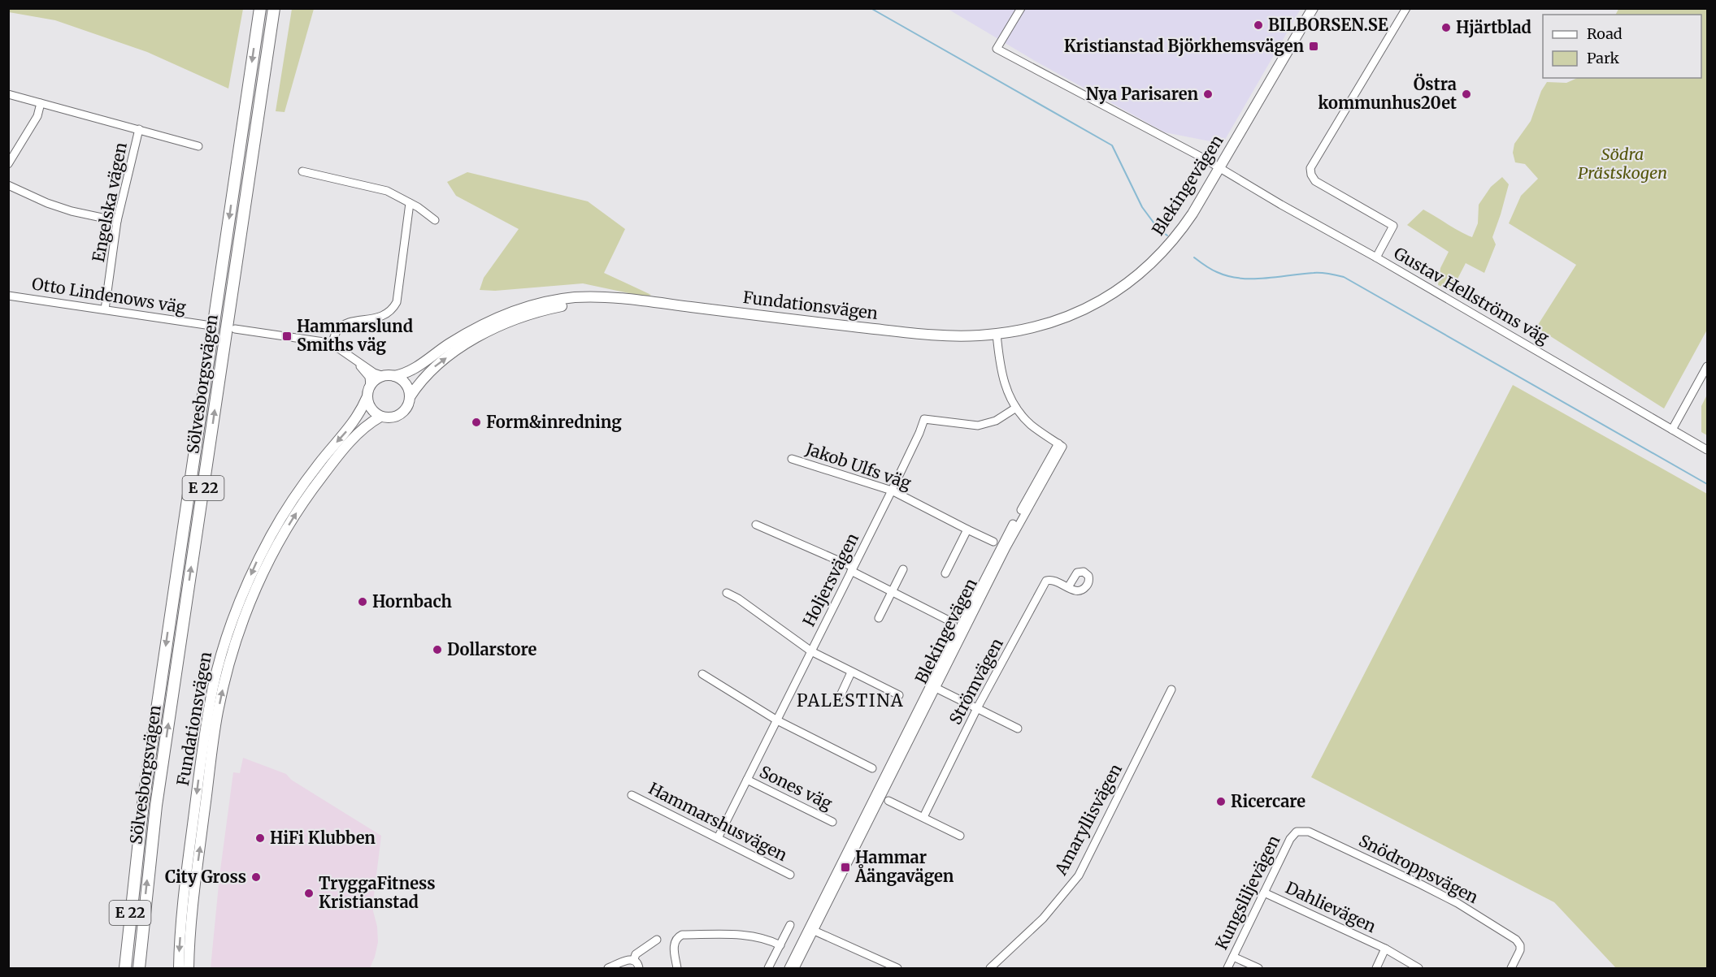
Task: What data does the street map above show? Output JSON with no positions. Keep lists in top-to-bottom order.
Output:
{
  "streets": {
    "highway": ["Sölvesborgsvägen", "E 22"],
    "main road": ["Blekingevägen", "Fundationsvägen"],
    "street": [
      "Engelska vägen",
      "Otto Lindenows väg",
      "Gustav Hellströms väg",
      "Jakob Ulfs väg",
      "Holjersvägen",
      "Strömvägen",
      "Sones väg",
      "Amaryllisvägen",
      "Hammarshusvägen",
      "Snödroppsvägen",
      "Kungsliljevägen",
      "Dahlievägen"
    ]
  },
  "crossings": [
    ["Blekingevägen", "Gustav Hellströms väg"],
    ["Blekingevägen", "Fundationsvägen"],
    ["Blekingevägen", "Holjersvägen"],
    ["Engelska vägen", "Otto Lindenows väg"],
    ["Jakob Ulfs väg", "Holjersvägen"],
    ["Holjersvägen", "Sones väg"],
    ["Holjersvägen", "Hammarshusvägen"],
    ["Snödroppsvägen", "Kungsliljevägen"],
    ["Kungsliljevägen", "Dahlievägen"]
  ],
  "districts": ["PALESTINA"],
  "parks": ["Södra Prästskogen"],
  "places": {
    "other": [
      "BILBORSEN.SE",
      "Hjärtblad",
      "Nya Parisaren",
      "Östra kommunhus20et",
      "Form&inredning",
      "Hornbach",
      "Dollarstore",
      "Ricercare",
      "HiFi Klubben",
      "City Gross",
      "TryggaFitness Kristianstad"
    ],
    "transit": ["Kristianstad Björkhemsvägen", "Hammarslund Smiths väg", "Hammar Åängavägen"]
  },
  "legend": ["Road", "Park"]
}
